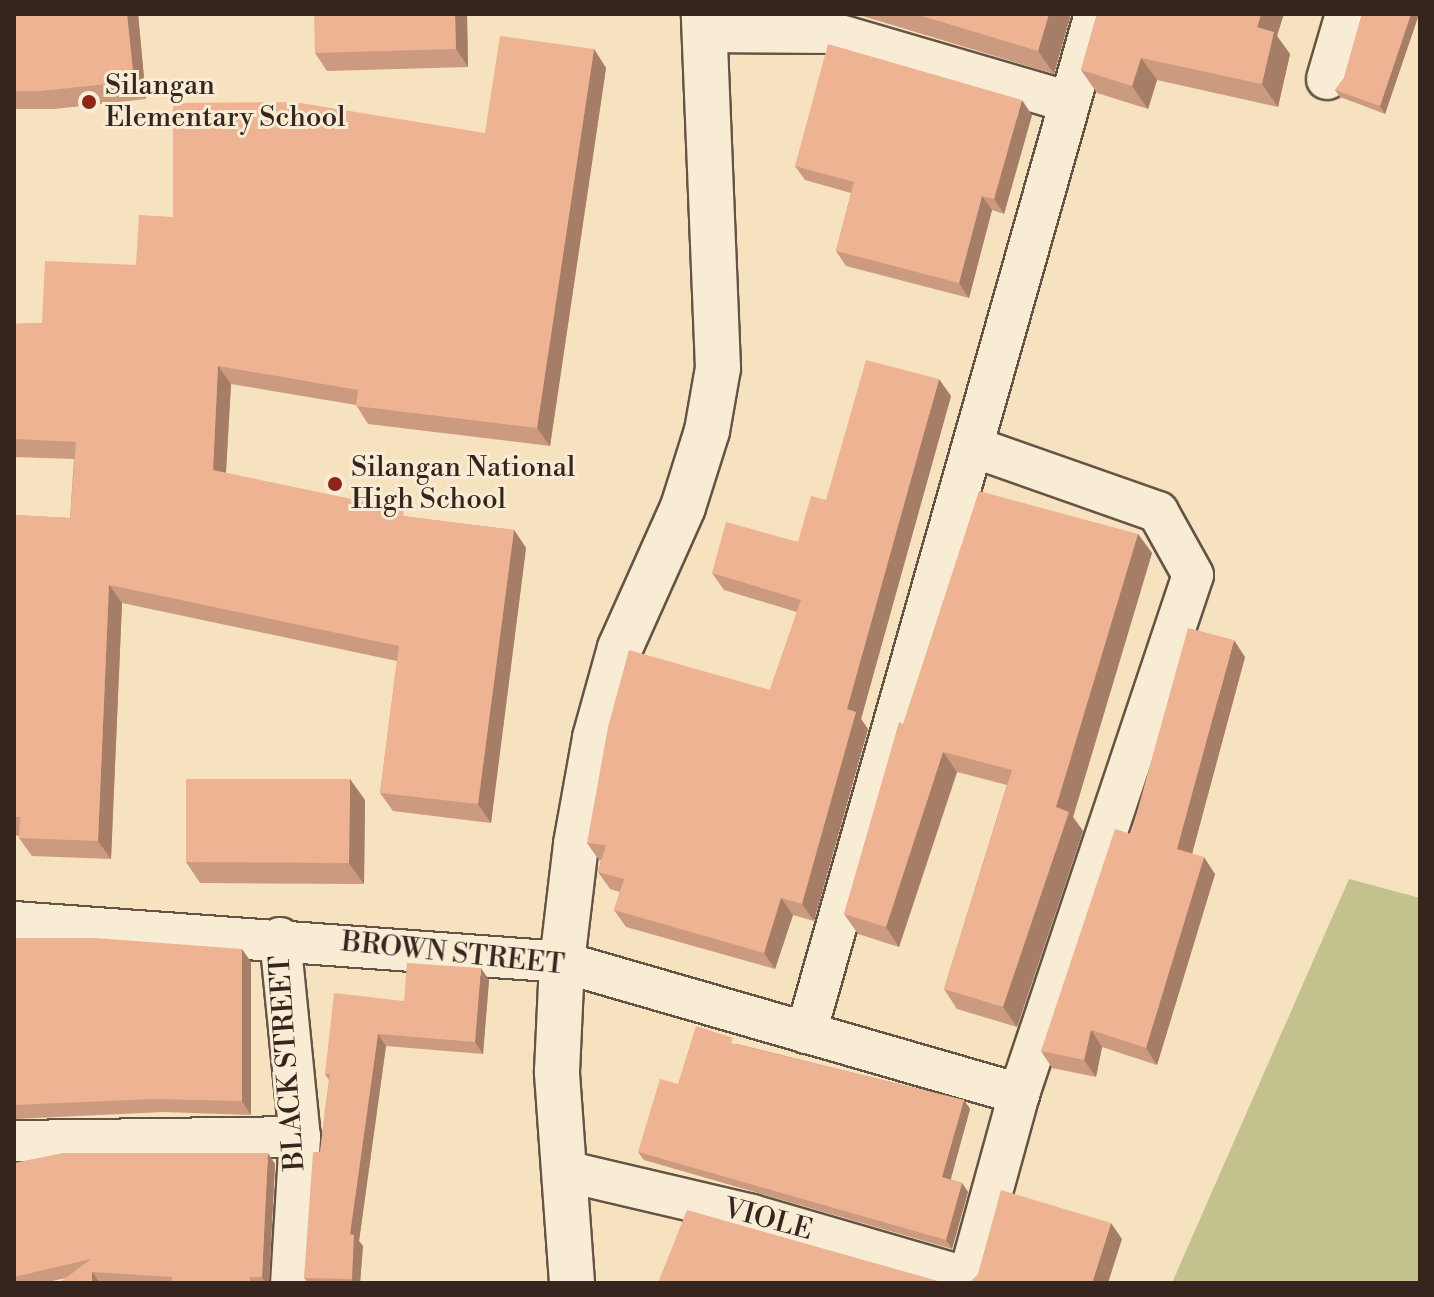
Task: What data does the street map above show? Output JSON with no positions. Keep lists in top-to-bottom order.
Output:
{
  "streets": {
    "street": ["BROWN STREET", "BLACK STREET", "VIOLE"]
  },
  "crossings": [
    ["BROWN STREET", "BLACK STREET"]
  ],
  "places": ["Silangan Elementary School", "Silangan National High School"]
}
